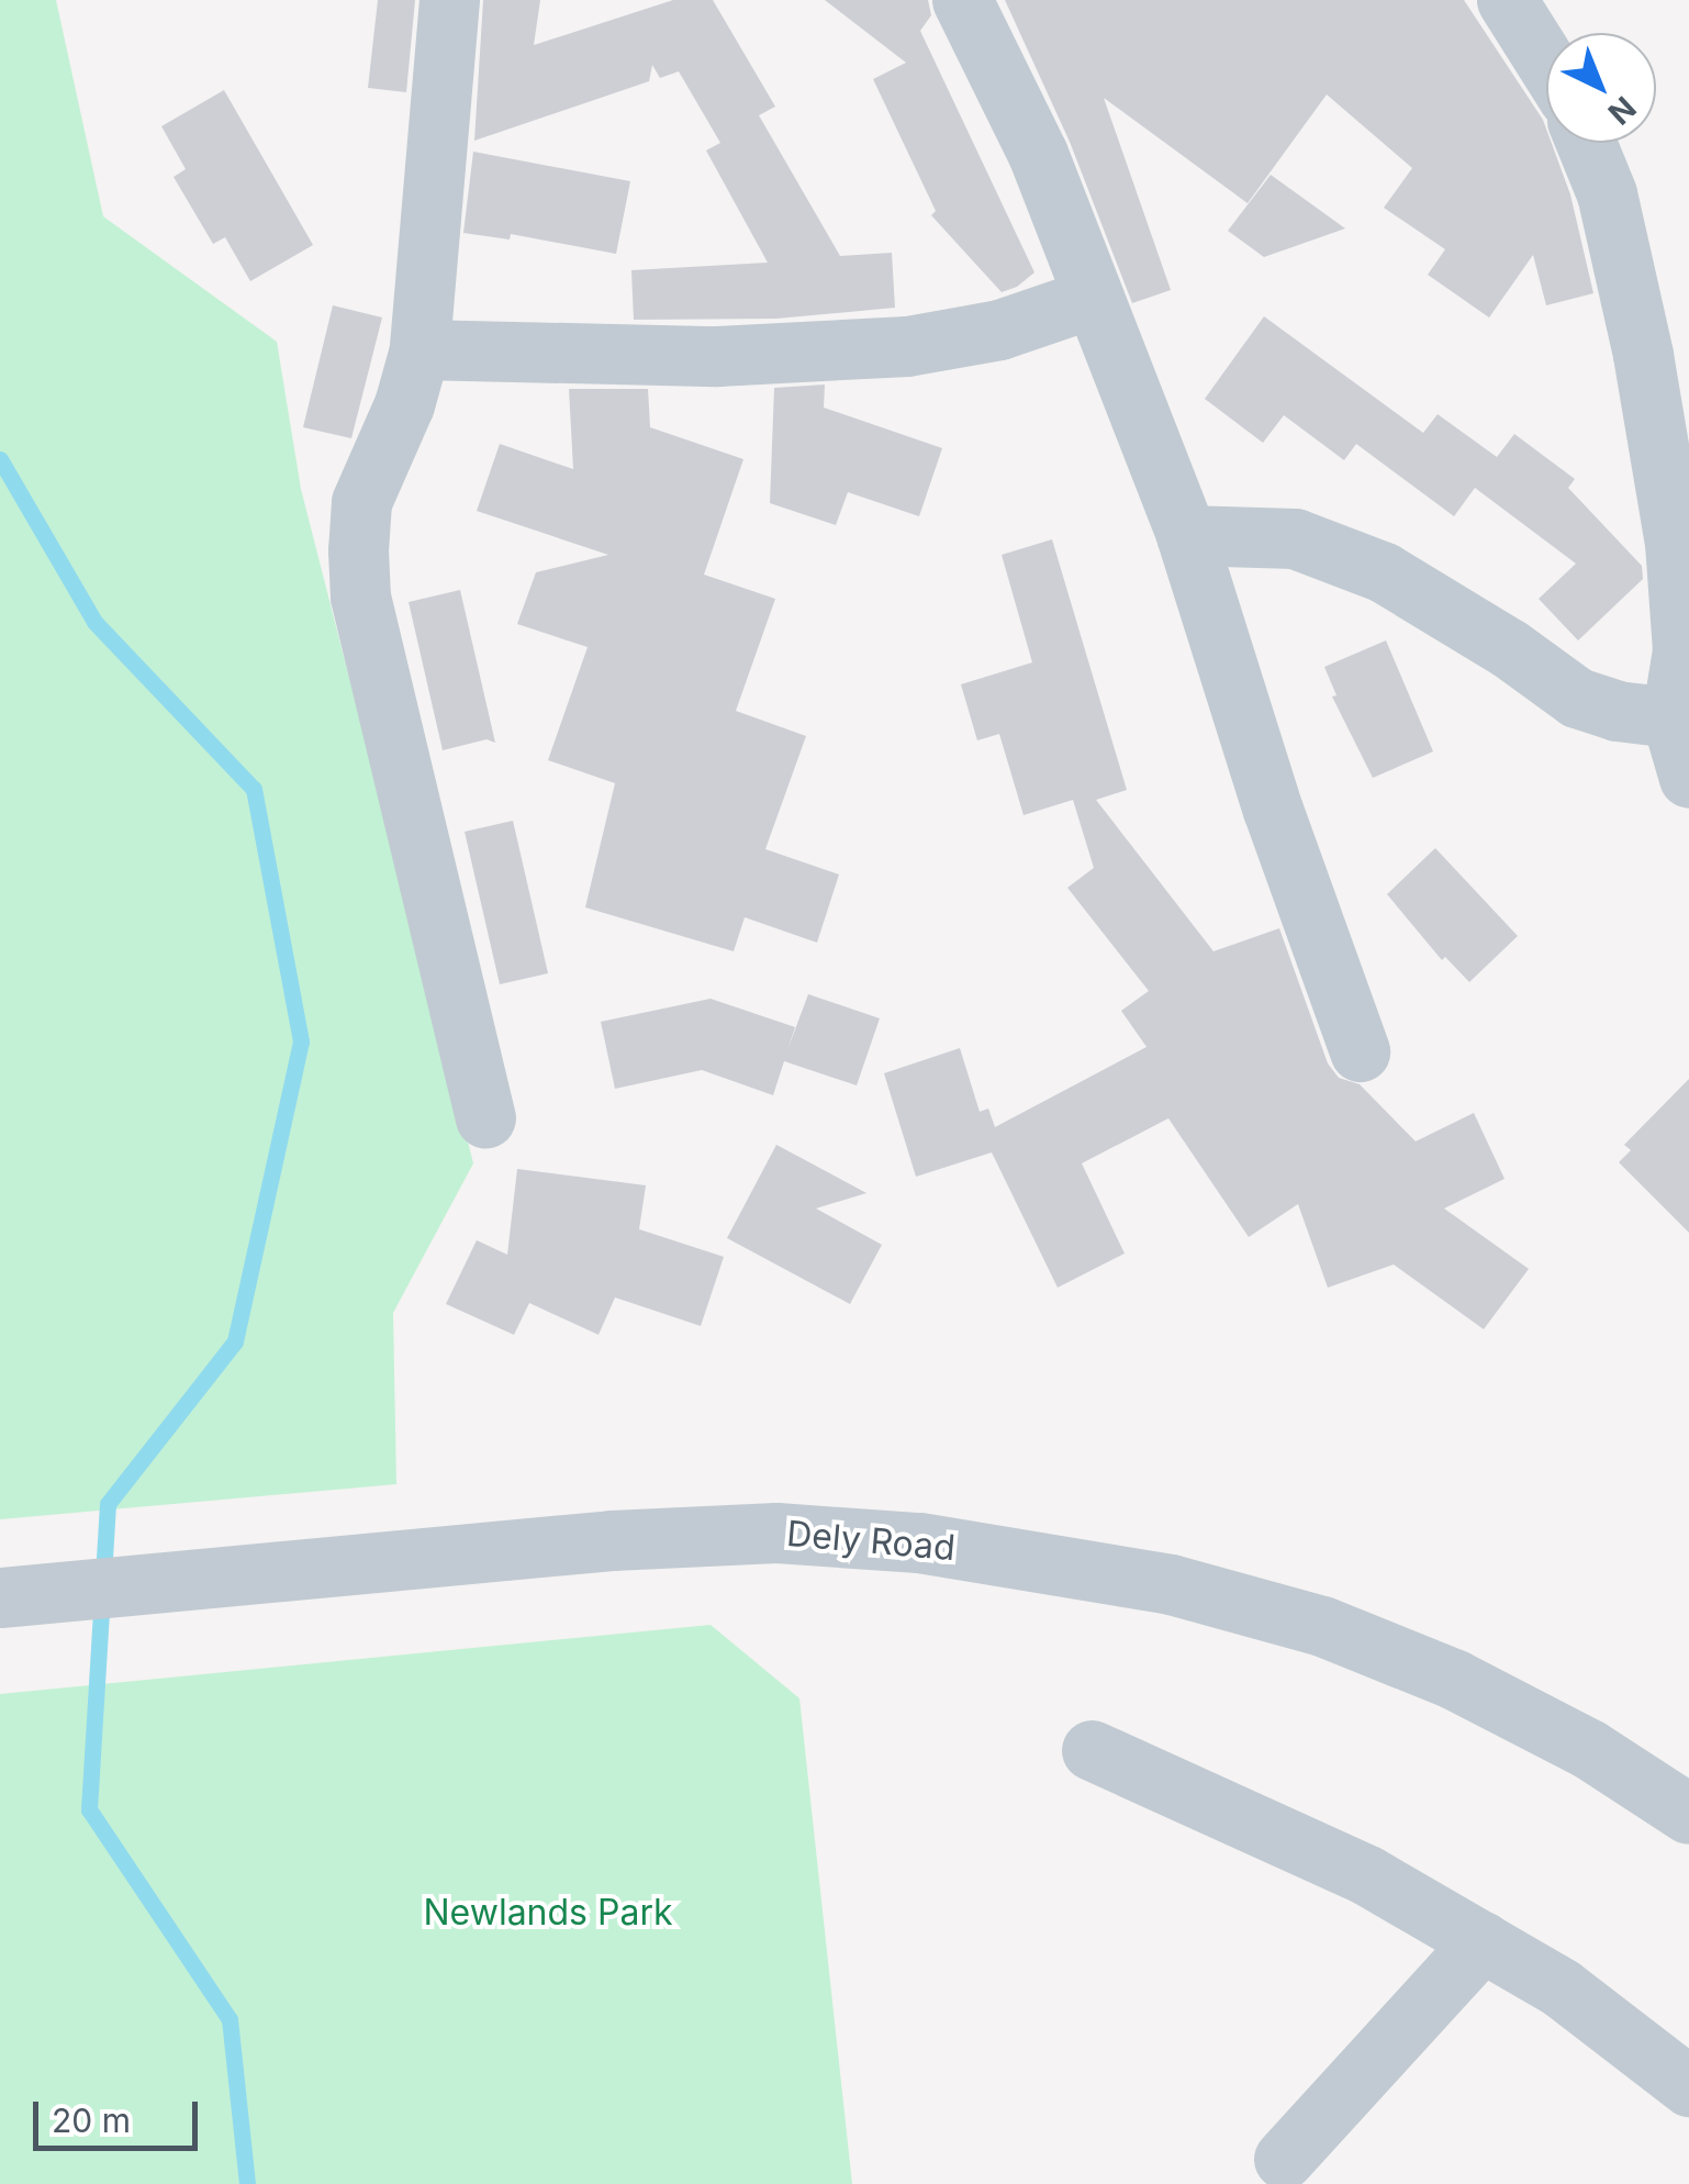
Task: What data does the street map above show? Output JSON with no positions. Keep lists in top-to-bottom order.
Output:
{
  "streets": {
    "street": ["Dely Road"]
  },
  "parks": ["Newlands Park"],
  "scale_bar": "20 m",
  "north": "bottom right"
}
